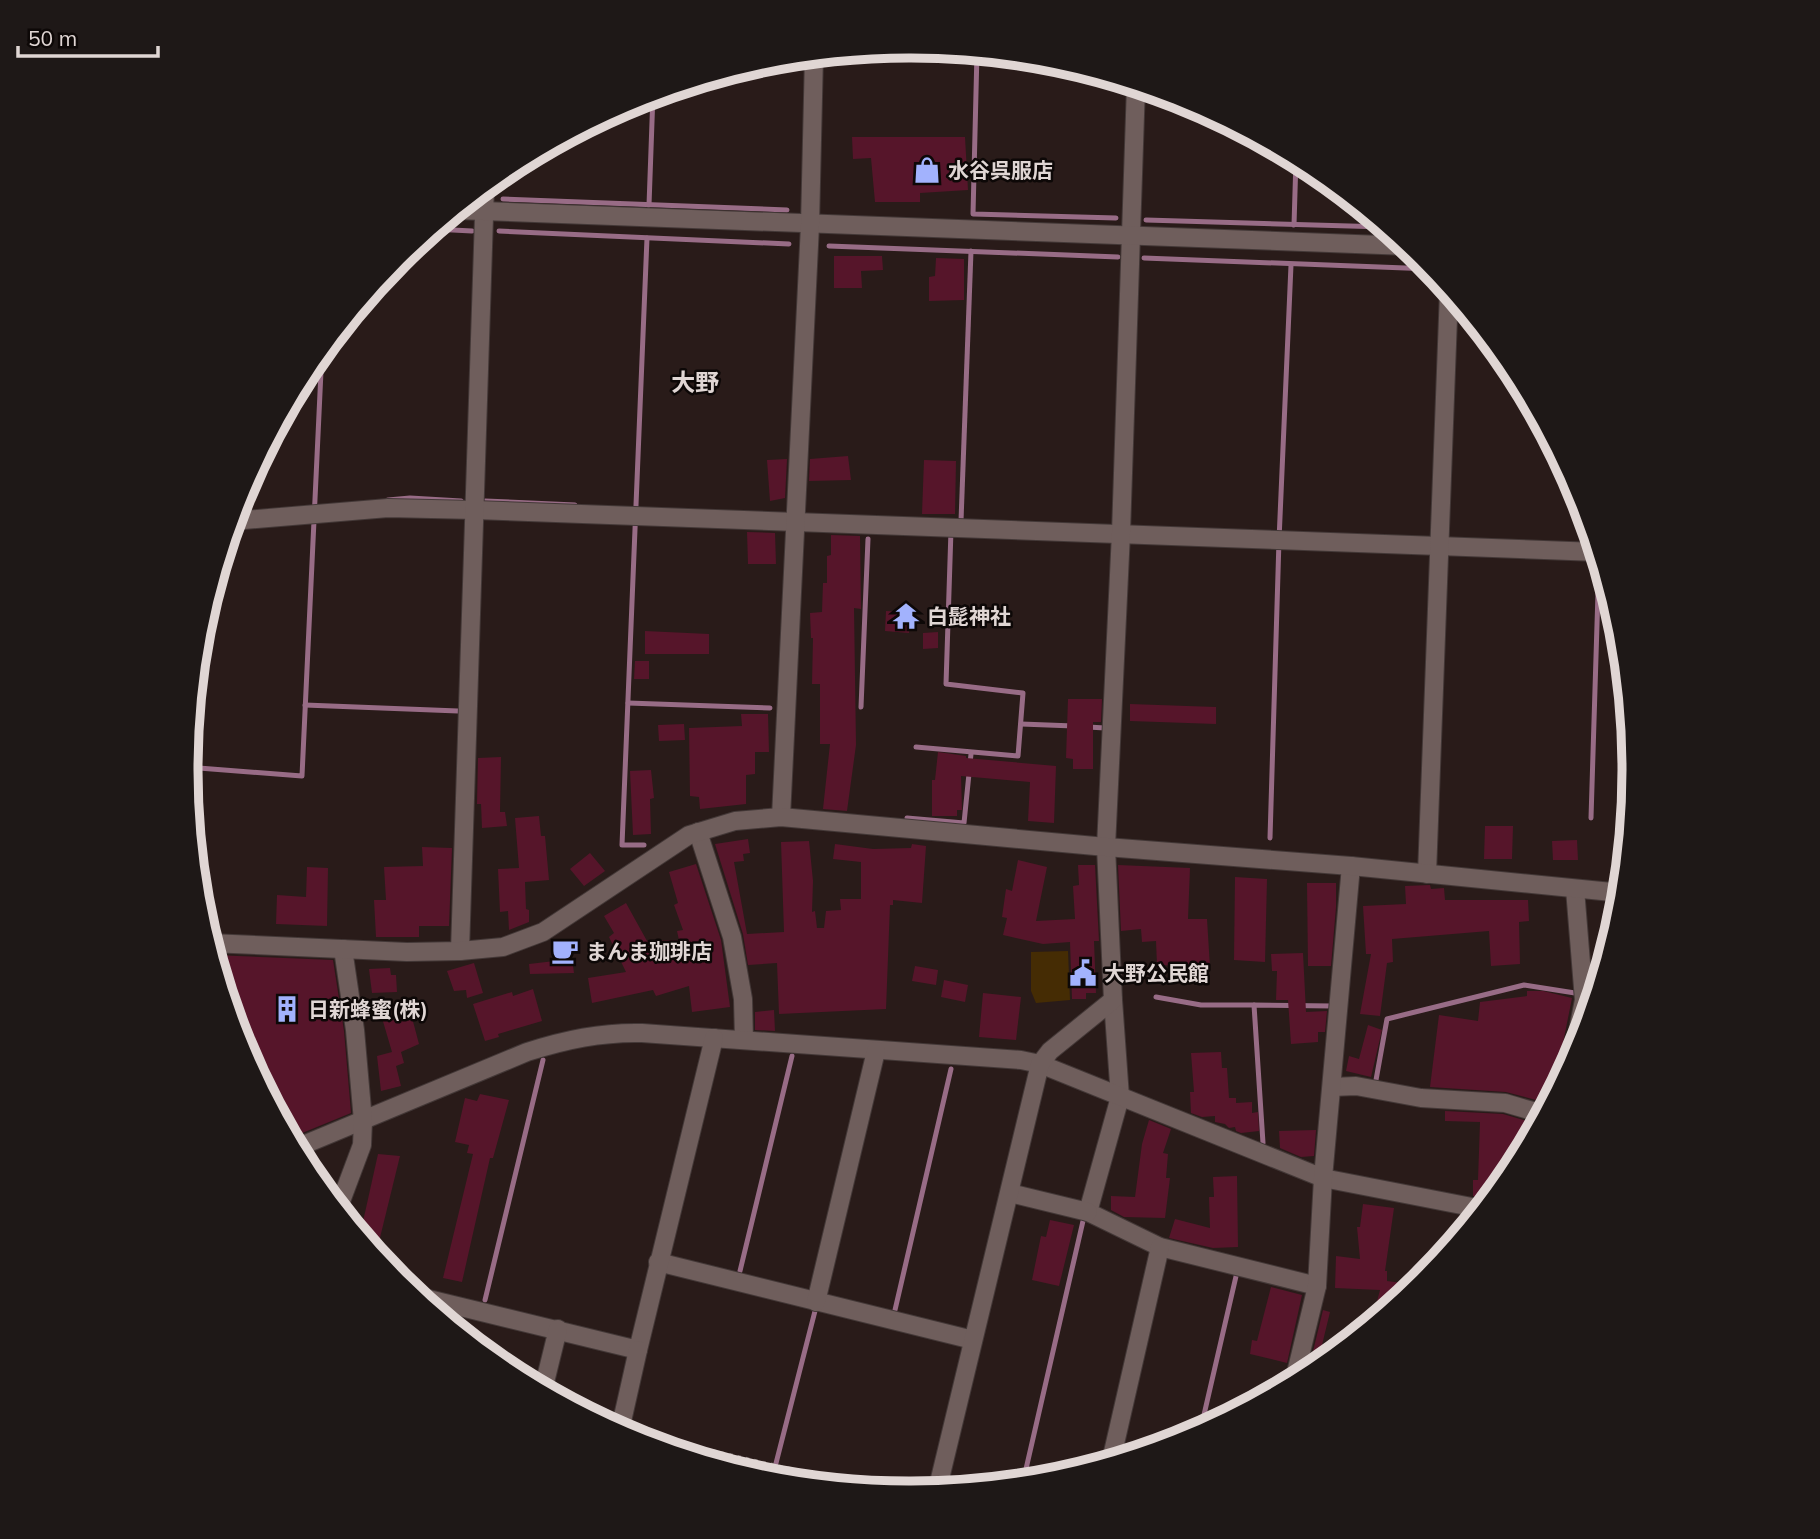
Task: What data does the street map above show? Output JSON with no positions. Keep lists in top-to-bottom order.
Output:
{
  "districts": ["大野"],
  "places": {
    "shop": ["水谷呉服店"],
    "temple": ["白髭神社"],
    "cafe": ["まんま珈琲店"],
    "public building": ["大野公民館"],
    "building": ["日新蜂蜜(株)"]
  },
  "scale_bar": "50 m"
}
